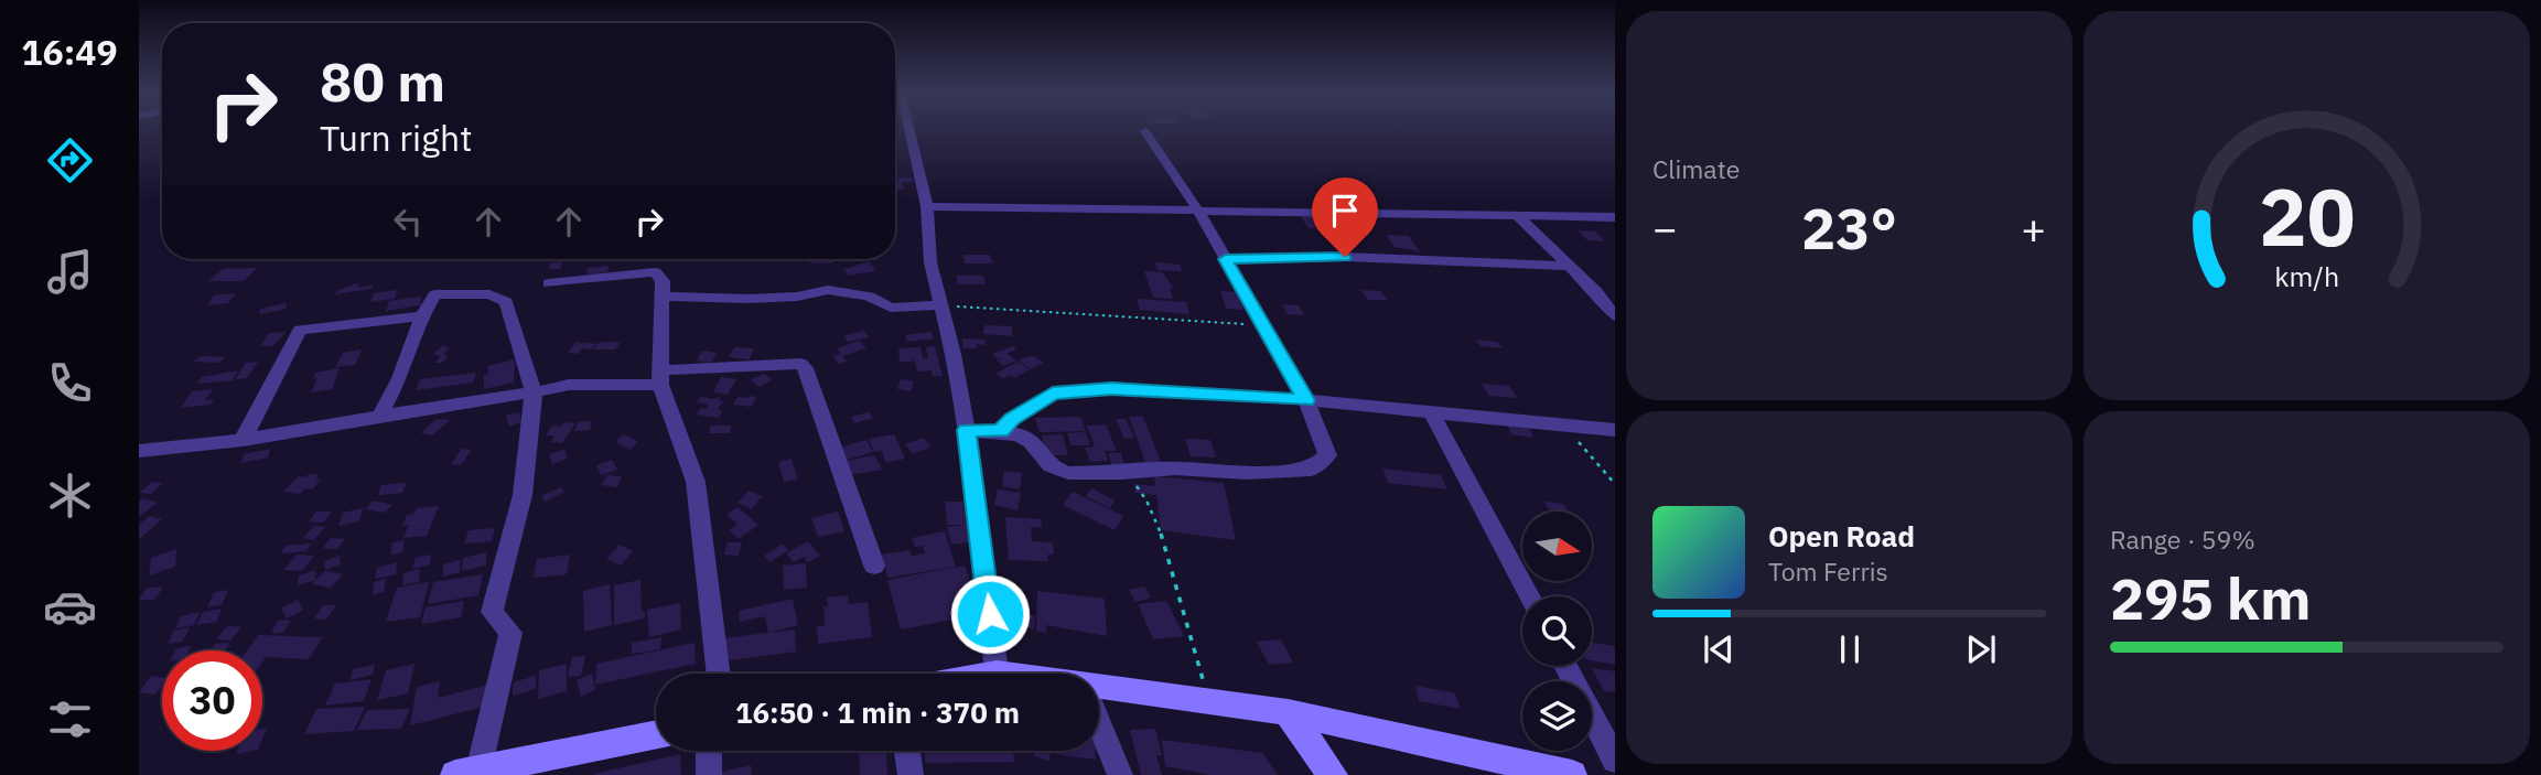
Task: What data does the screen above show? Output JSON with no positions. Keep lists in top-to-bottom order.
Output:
{
  "north": "right",
  "page": {
    "tabs": "16:49",
    "tile": [
      "Climate",
      ["Range · 59%", "295 km"]
    ],
    "turn": ["80 m", "Turn right"],
    "heat": ["−", "23°", "+"],
    "song": ["Open Road", "Tom Ferris"],
    "limit": "30",
    "trip": "16:50 · 1 min · 370 m",
    "gauge": ["20", "km/h"]
  }
}
